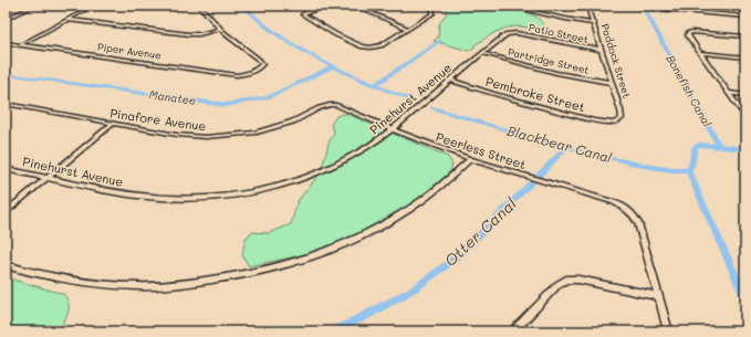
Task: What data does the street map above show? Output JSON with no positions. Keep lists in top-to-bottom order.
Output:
{
  "streets": {
    "street": [
      "Patio Street",
      "Piper Avenue",
      "Partridge Street",
      "Paddock Street",
      "Pembroke Street",
      "Pinehurst Avenue",
      "Pinafore Avenue",
      "Peerless Street"
    ]
  },
  "crossings": [
    ["Patio Street", "Paddock Street"],
    ["Patio Street", "Pinehurst Avenue"],
    ["Partridge Street", "Paddock Street"],
    ["Partridge Street", "Pinehurst Avenue"],
    ["Paddock Street", "Pembroke Street"],
    ["Pembroke Street", "Pinehurst Avenue"],
    ["Pinehurst Avenue", "Peerless Street"],
    ["Pinafore Avenue", "Peerless Street"]
  ],
  "water": [
    "Bonefish Canal",
    "Manatee",
    "Blackbear Canal",
    "Otter Canal"
  ]
}
